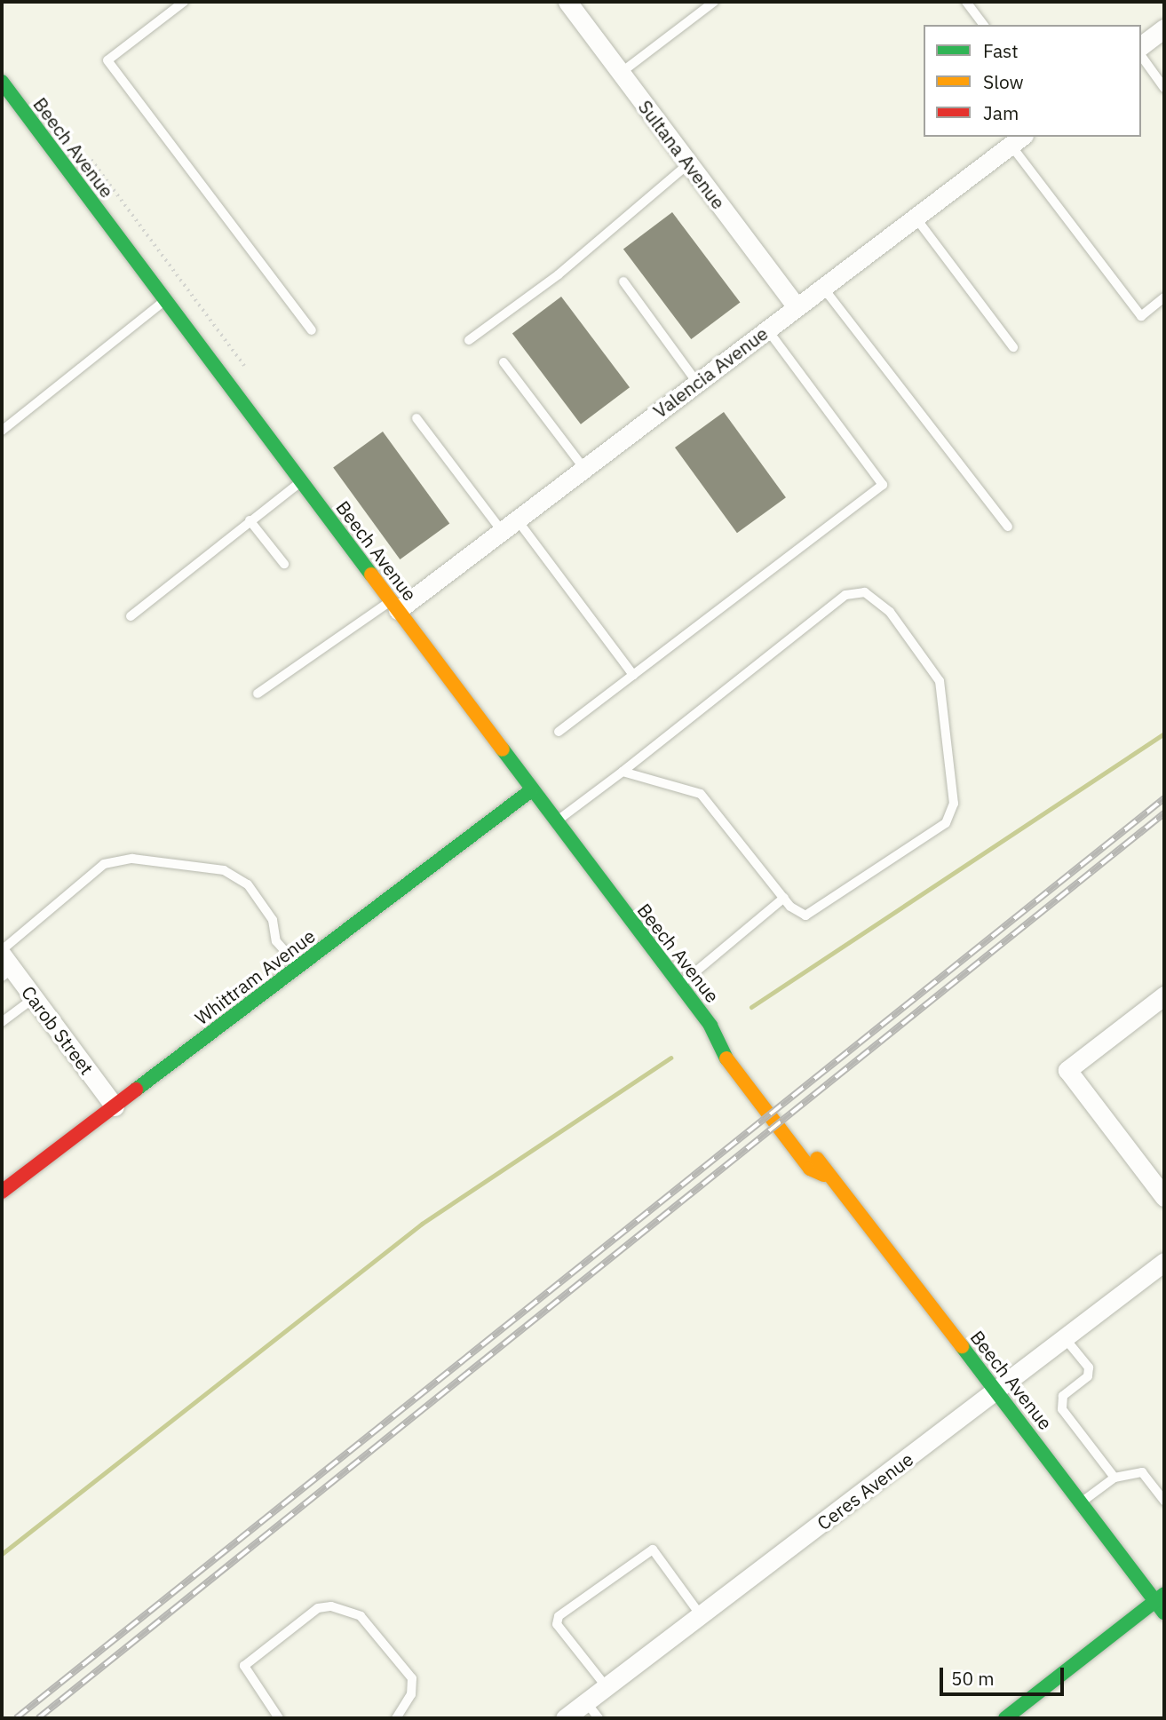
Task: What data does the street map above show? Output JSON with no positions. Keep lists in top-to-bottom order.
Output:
{
  "streets": {
    "main road": ["Beech Avenue", "Whittram Avenue"],
    "street": [
      "Sultana Avenue",
      "Valencia Avenue",
      "Carob Street",
      "Ceres Avenue"
    ]
  },
  "crossings": [
    ["Beech Avenue", "Valencia Avenue"],
    ["Beech Avenue", "Whittram Avenue"],
    ["Beech Avenue", "Ceres Avenue"],
    ["Sultana Avenue", "Valencia Avenue"],
    ["Whittram Avenue", "Carob Street"]
  ],
  "legend": ["Fast", "Slow", "Jam"],
  "scale_bar": "50 m"
}
